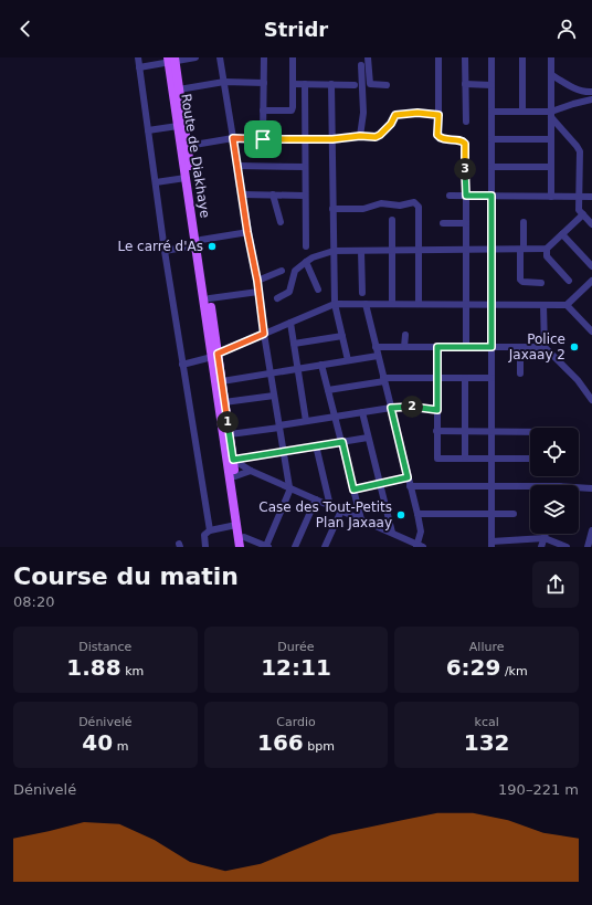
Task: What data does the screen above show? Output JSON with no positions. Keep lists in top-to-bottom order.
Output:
{
  "streets": {
    "main road": ["Route de Diakhaye"]
  },
  "places": ["Le carré d'As", "Police Jaxaay 2", "Case des Tout-Petits Plan Jaxaay"],
  "page": {
    "header": "Stridr",
    "pins": ["3", "2", "1"],
    "heading": ["Course du matin", "08:20"],
    "stats": [
      ["Distance", "1.88 km"],
      ["Durée", "12:11"],
      ["Allure", "6:29 /km"],
      ["Dénivelé", "40 m"],
      ["Cardio", "166 bpm"],
      ["kcal", "132"]
    ],
    "chart": ["Dénivelé", "190–221 m"]
  }
}
